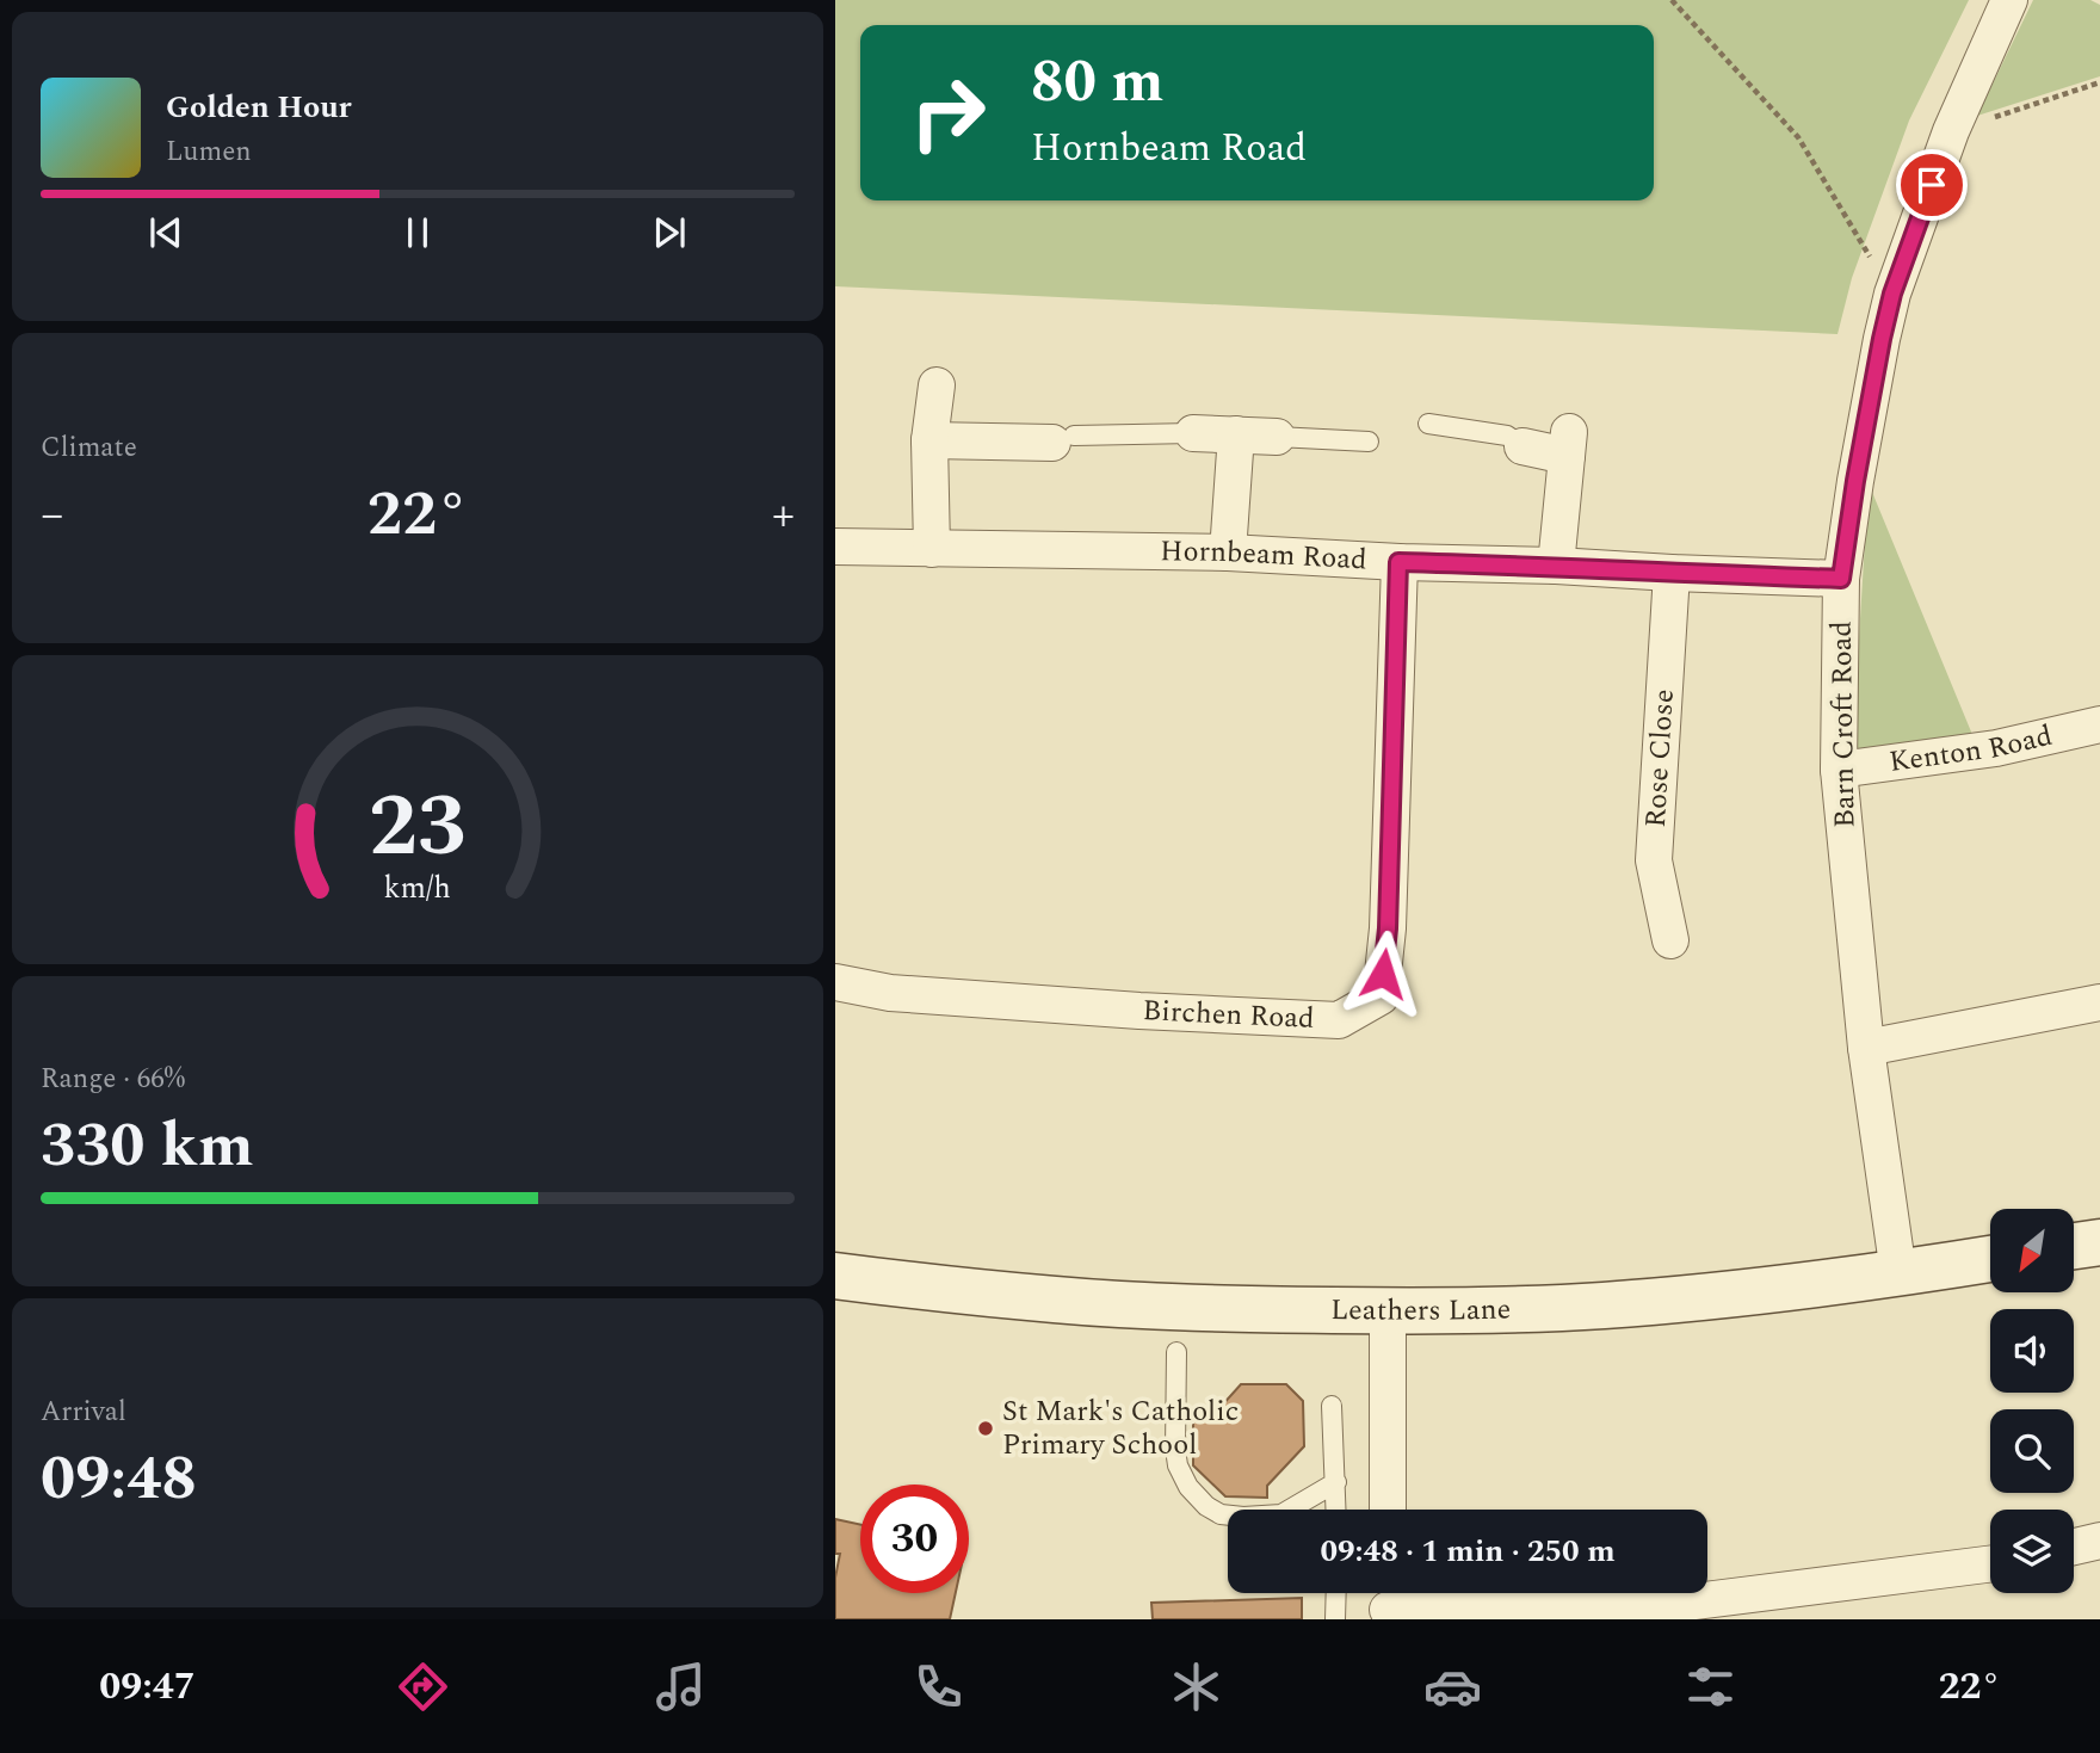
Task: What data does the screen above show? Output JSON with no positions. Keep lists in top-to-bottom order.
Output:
{
  "streets": {
    "street": [
      "Hornbeam Road",
      "Barn Croft Road",
      "Kenton Road",
      "Rose Close",
      "Birchen Road",
      "Leathers Lane"
    ]
  },
  "crossings": [
    ["Hornbeam Road", "Barn Croft Road"],
    ["Hornbeam Road", "Rose Close"],
    ["Hornbeam Road", "Birchen Road"],
    ["Barn Croft Road", "Kenton Road"],
    ["Barn Croft Road", "Leathers Lane"]
  ],
  "places": ["St Mark's Catholic Primary School"],
  "north": "bottom left",
  "page": {
    "turn": ["80 m", "Hornbeam Road"],
    "song": ["Golden Hour", "Lumen"],
    "tile": [
      "Climate",
      ["Range · 66%", "330 km"],
      ["Arrival", "09:48"]
    ],
    "heat": ["−", "22°", "+"],
    "limit": "30",
    "trip": "09:48 · 1 min · 250 m",
    "tabs": ["09:47", "22°"],
    "gauge": ["23", "km/h"]
  }
}
